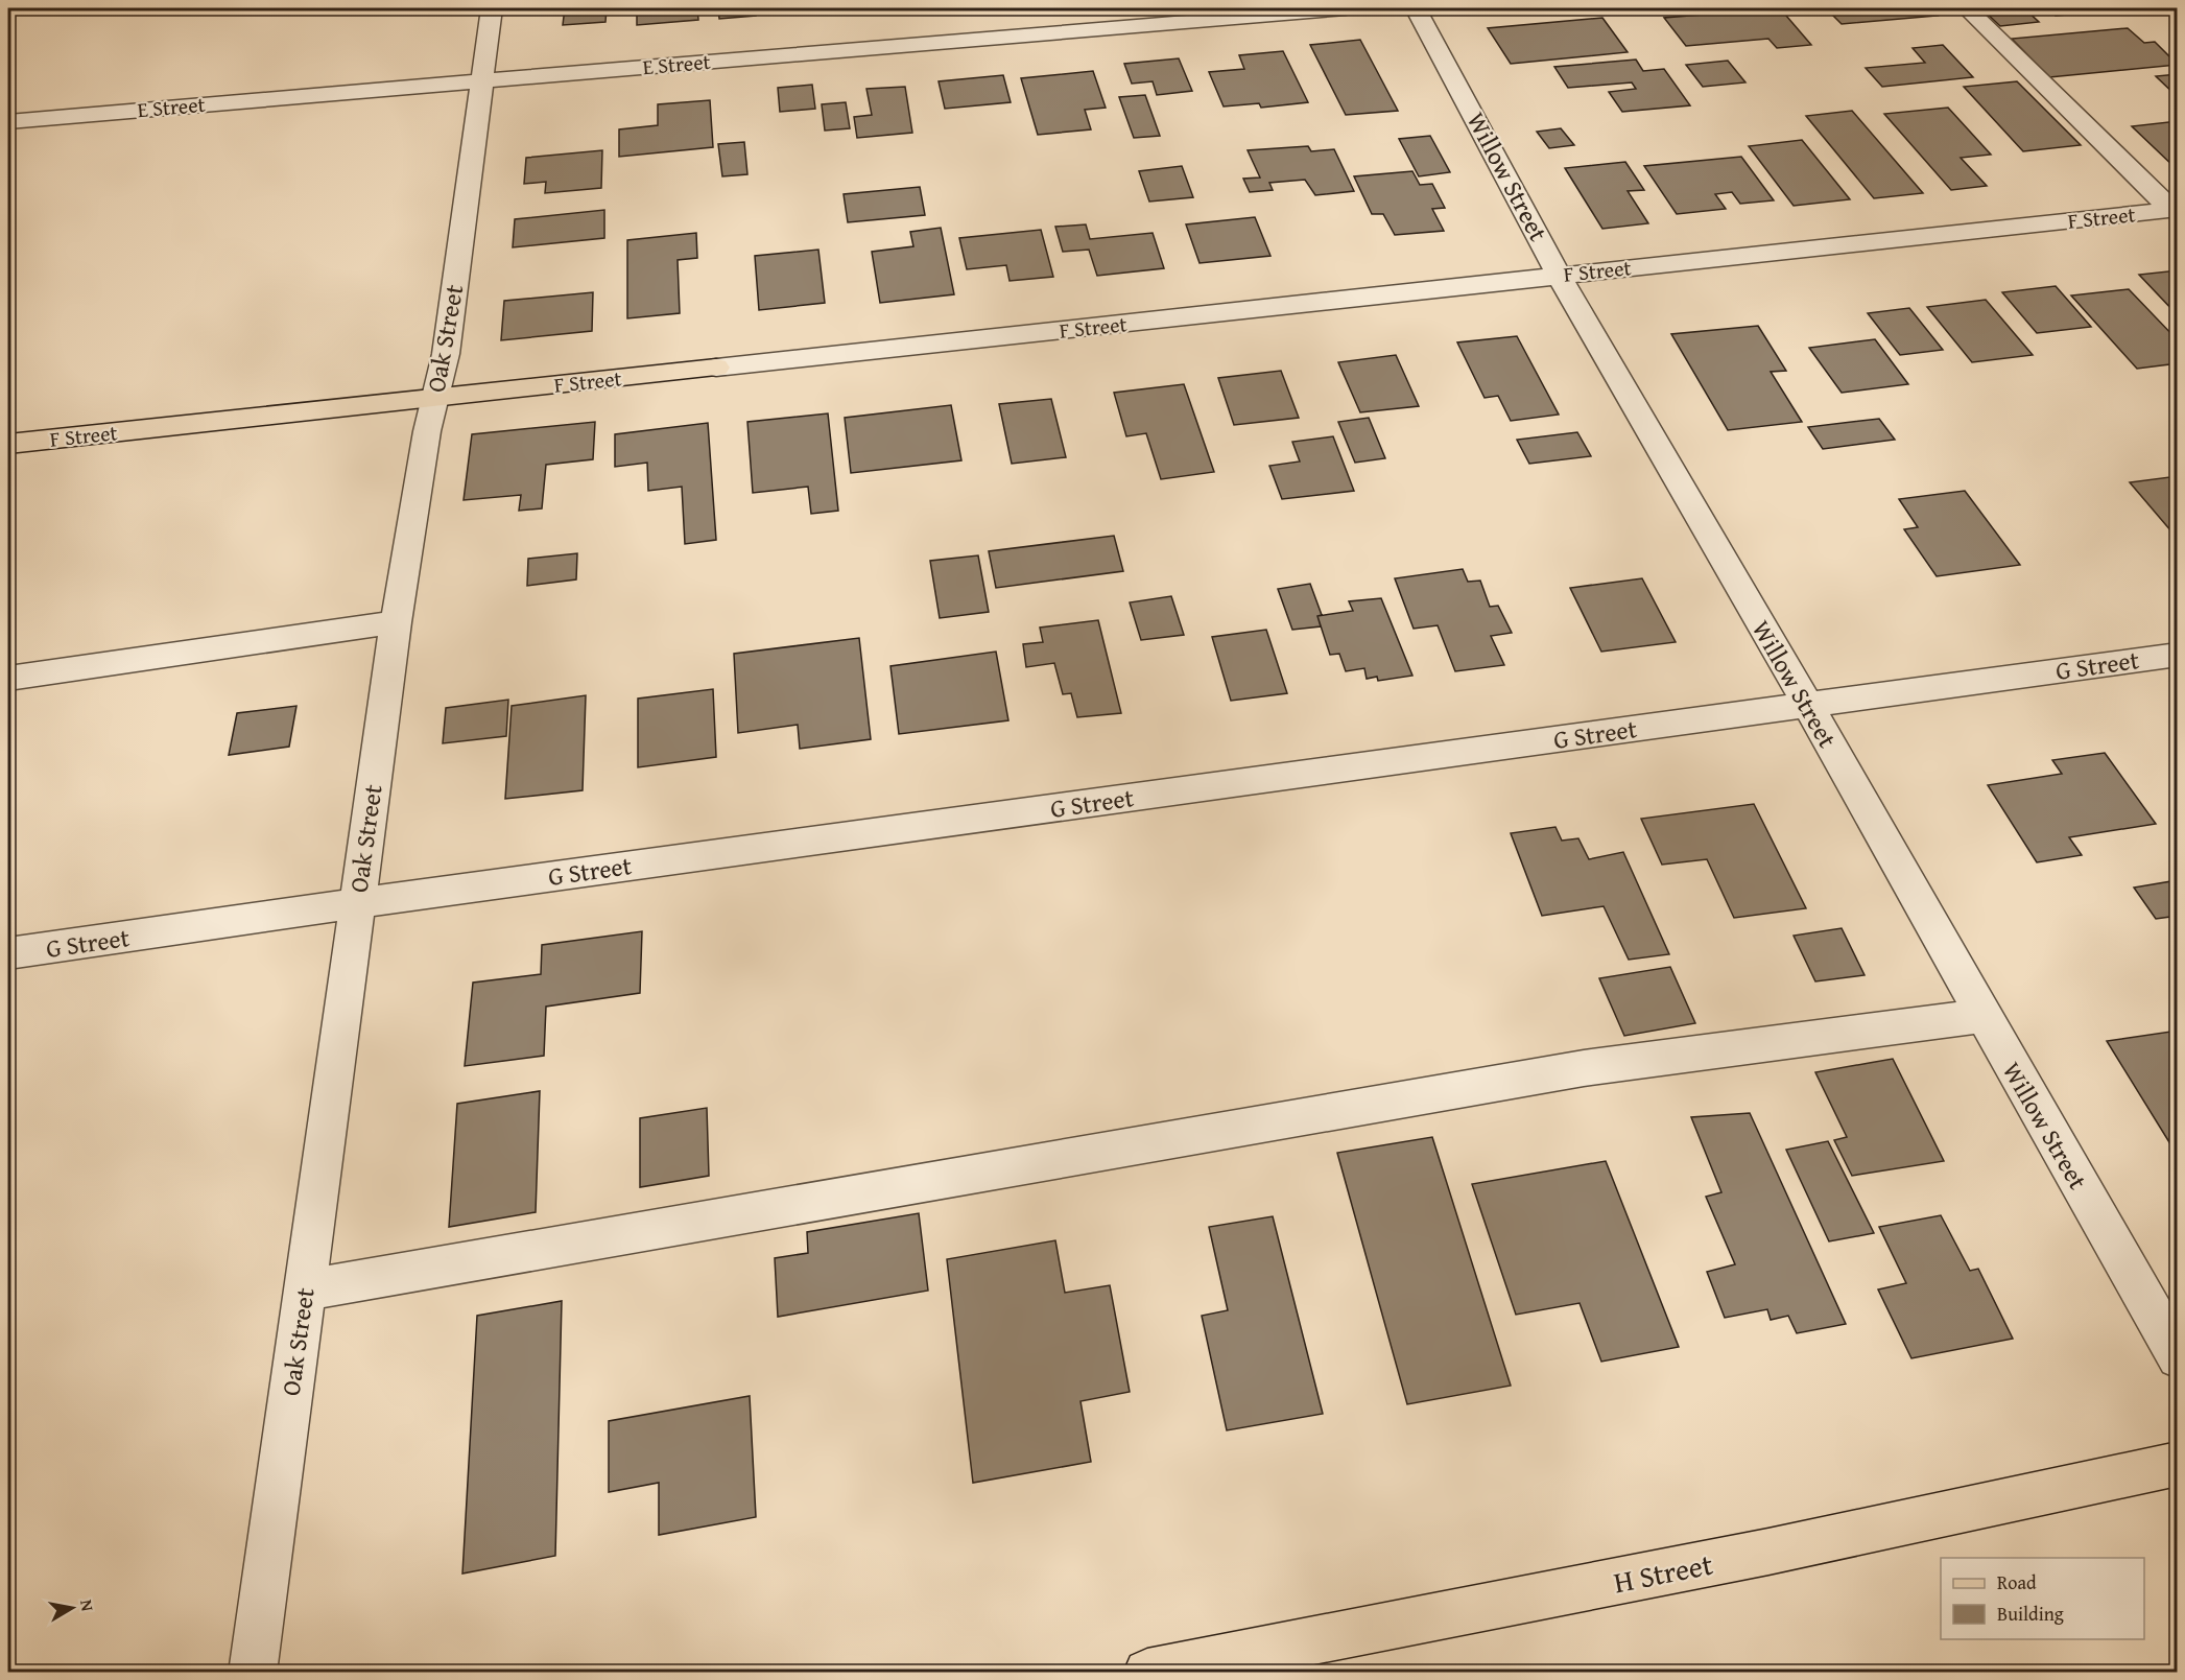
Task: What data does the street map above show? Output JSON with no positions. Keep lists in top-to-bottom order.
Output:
{
  "streets": {
    "main road": ["F Street", "H Street"],
    "street": [
      "E Street",
      "Willow Street",
      "Oak Street",
      "G Street"
    ]
  },
  "crossings": [
    ["E Street", "Oak Street"],
    ["Willow Street", "F Street"],
    ["Willow Street", "G Street"],
    ["F Street", "Oak Street"],
    ["Oak Street", "G Street"]
  ],
  "legend": ["Road", "Building"],
  "north": "right"
}
